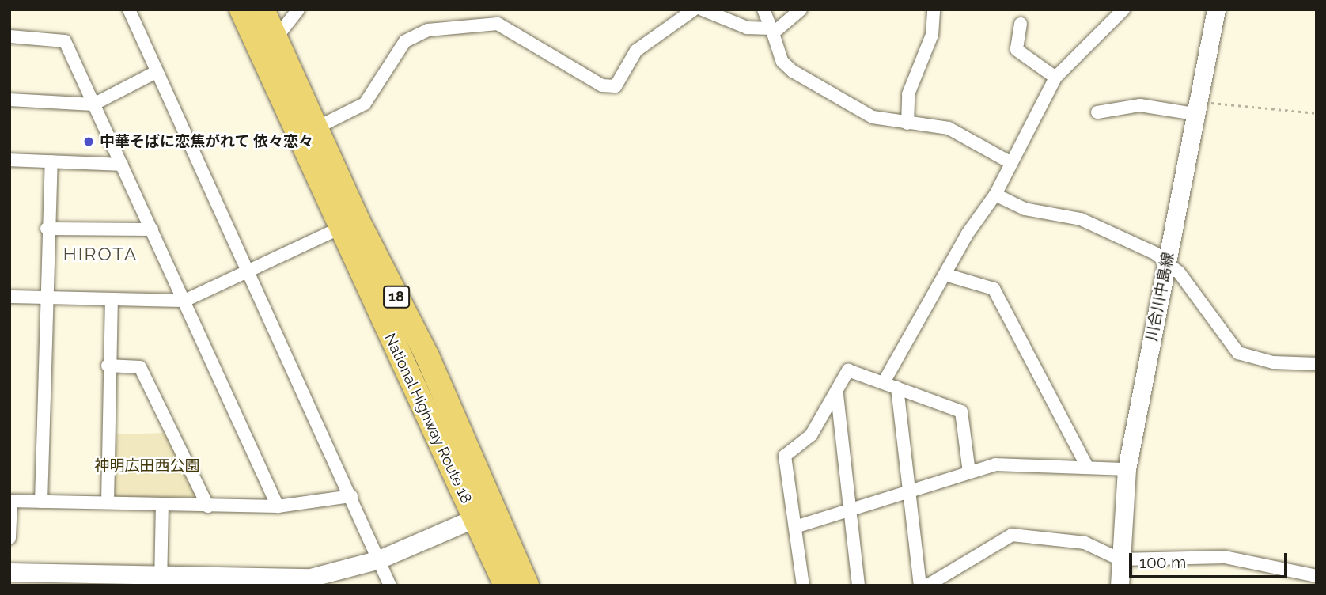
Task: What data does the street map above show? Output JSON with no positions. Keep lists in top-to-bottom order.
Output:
{
  "streets": {
    "highway": ["18", "National Highway Route 18"],
    "main road": ["川合川中島線"]
  },
  "districts": ["HIROTA"],
  "parks": ["神明広田西公園"],
  "places": ["中華そばに恋焦がれて 依々恋々"],
  "scale_bar": "100 m"
}
